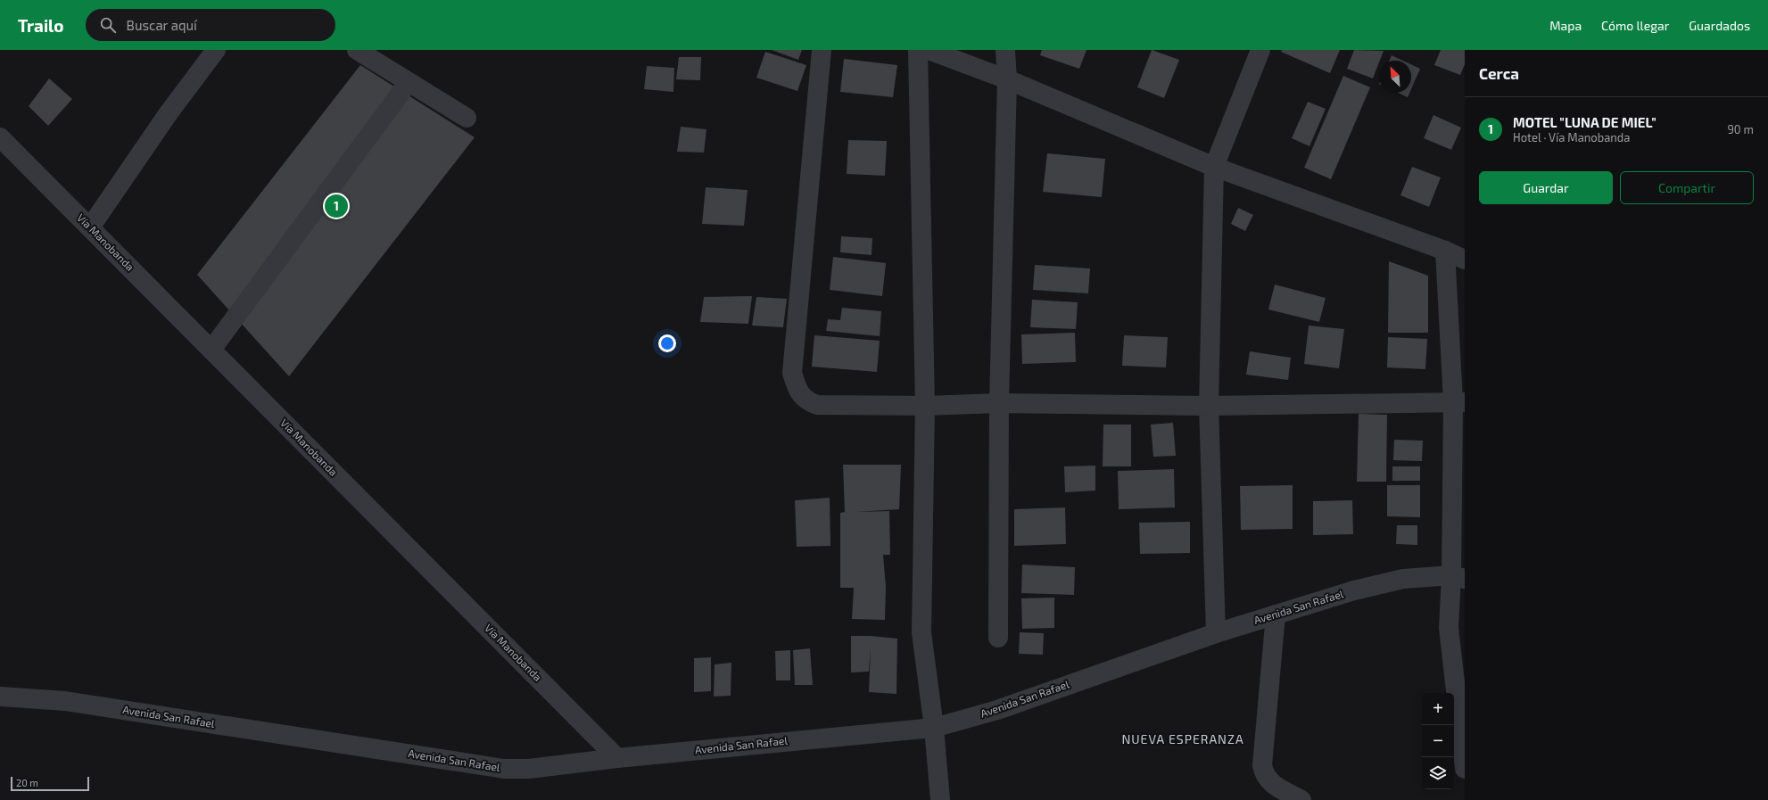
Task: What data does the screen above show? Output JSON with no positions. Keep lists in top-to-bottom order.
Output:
{
  "streets": {
    "street": ["Vía Manobanda", "Avenida San Rafael"]
  },
  "crossings": [
    ["Vía Manobanda", "Avenida San Rafael"]
  ],
  "districts": ["NUEVA ESPERANZA"],
  "scale_bar": "20 m",
  "north": "top left",
  "page": {
    "header": "Trailo",
    "search": "Buscar aquí",
    "nav": ["Mapa", "Cómo llegar", "Guardados"],
    "heading": "Cerca",
    "list": [
      {
        "mark": "1",
        "name": "MOTEL \"LUNA DE MIEL\"",
        "note": "Hotel · Vía Manobanda",
        "value": "90 m"
      }
    ],
    "buttons": ["Guardar", "Compartir"],
    "pins": "1",
    "map_buttons": ["+", "−"],
    "scale": "20 m"
  }
}
